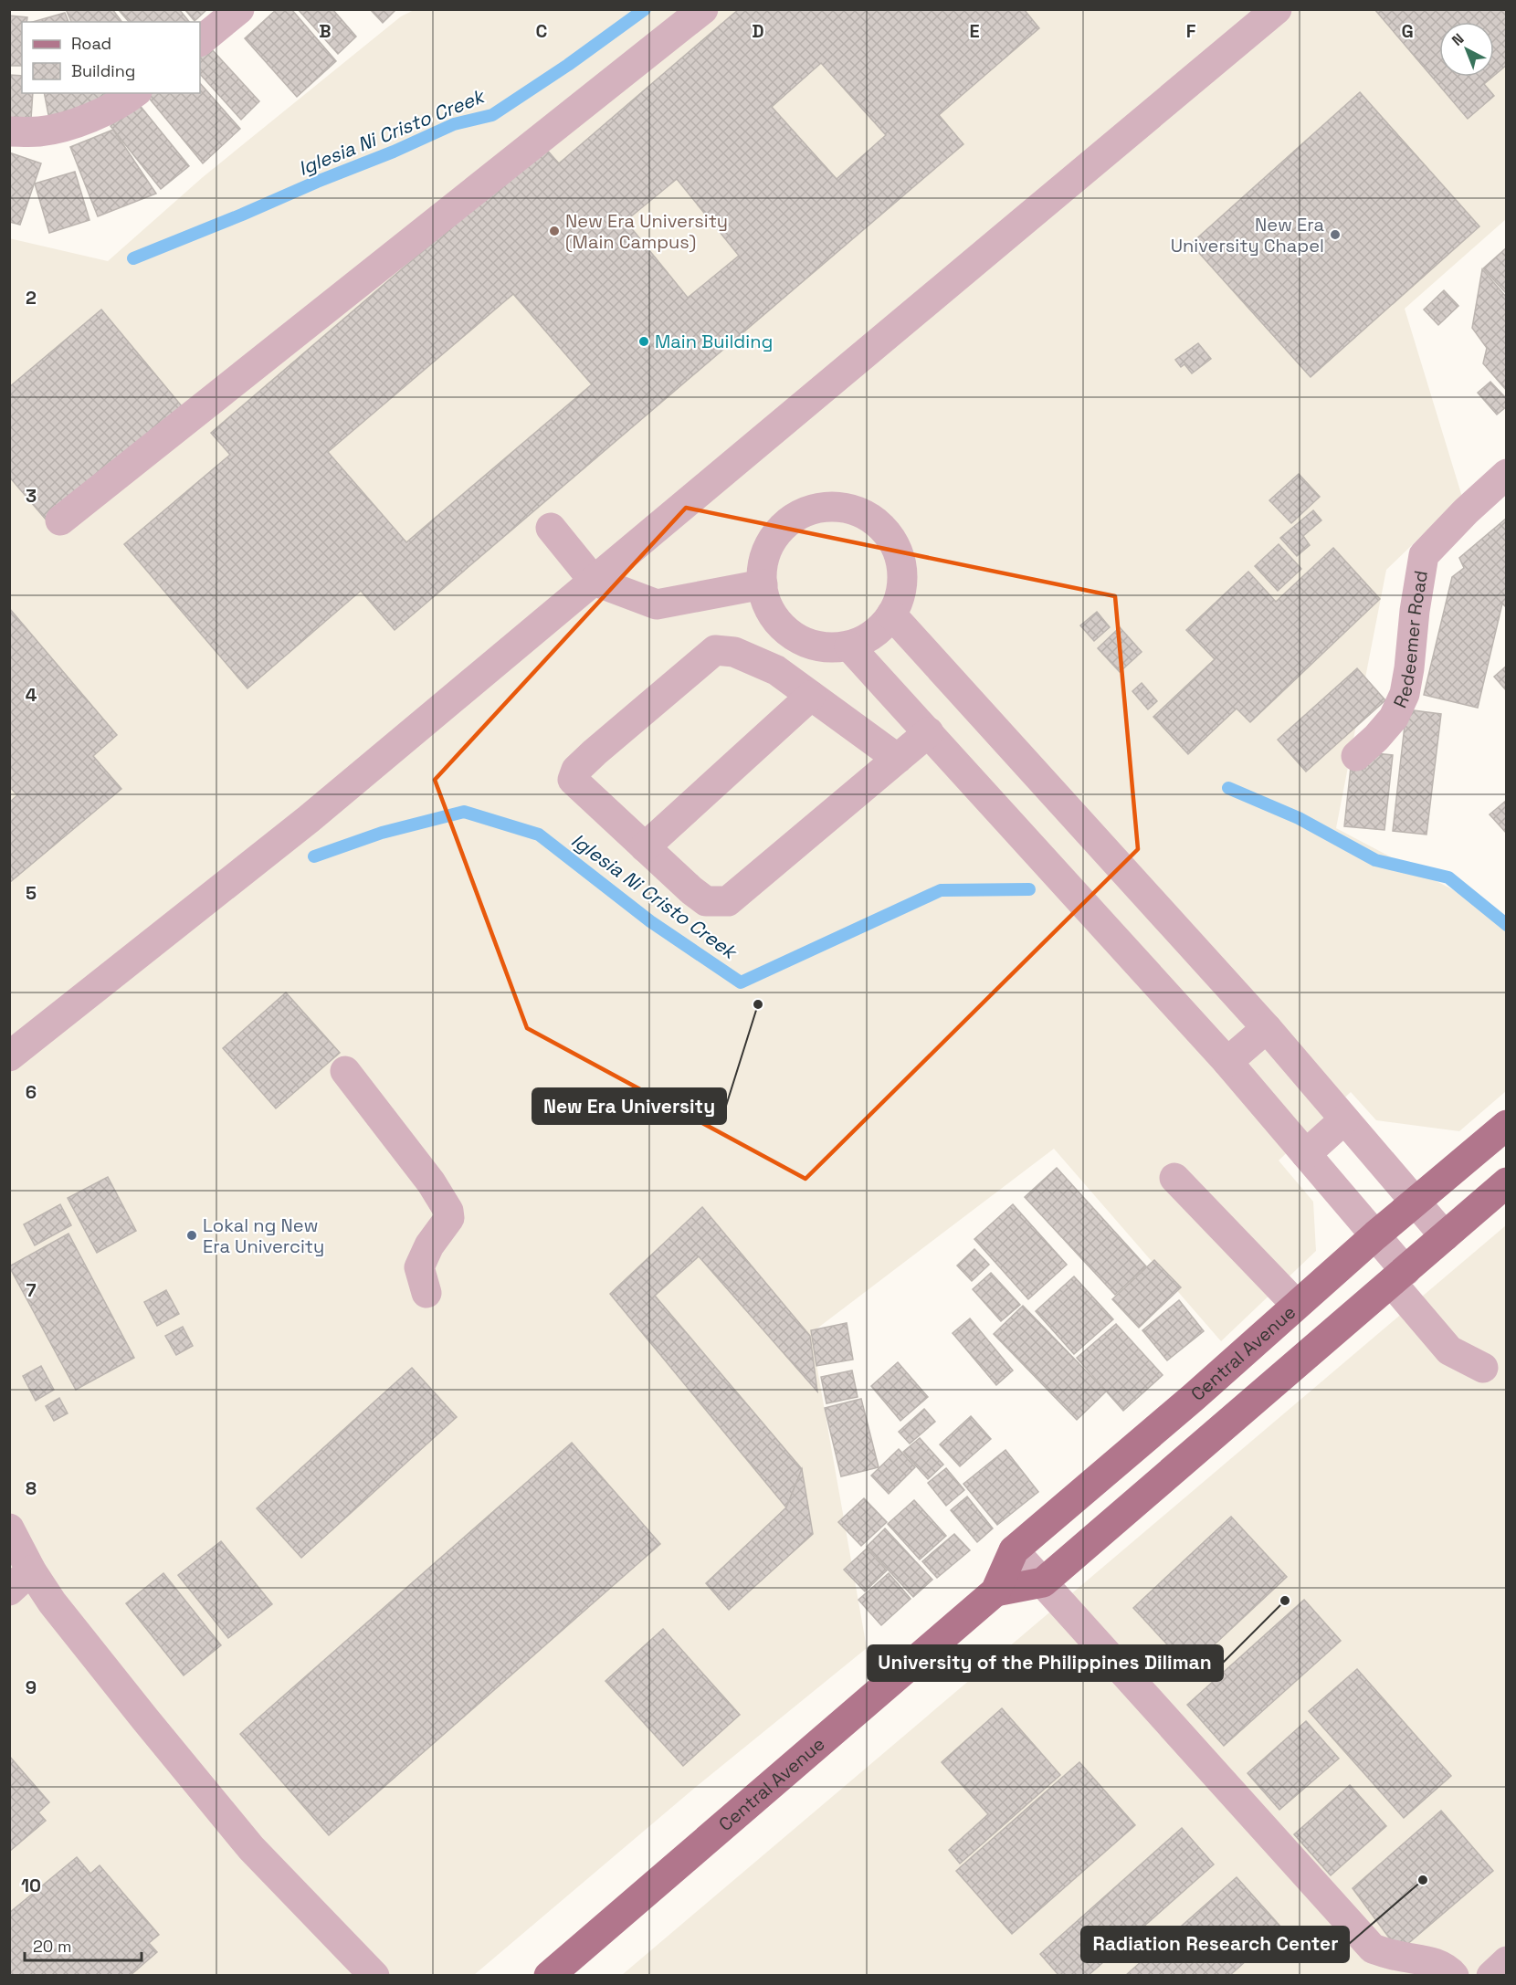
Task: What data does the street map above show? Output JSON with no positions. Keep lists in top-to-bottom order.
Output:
{
  "streets": {
    "main road": ["Central Avenue"],
    "street": ["Redeemer Road"]
  },
  "water": ["Iglesia Ni Cristo Creek"],
  "places": [
    "New Era University (Main Campus)",
    "New Era University Chapel",
    "Main Building",
    "New Era University",
    "Lokal ng New Era Univercity",
    "University of the Philippines Diliman",
    "Radiation Research Center"
  ],
  "legend": ["Road", "Building"],
  "scale_bar": "20 m",
  "north": "top left",
  "grid": {
    "columns": [
      "B",
      "C",
      "D",
      "E",
      "F",
      "G"
    ],
    "rows": [
      "2",
      "3",
      "4",
      "5",
      "6",
      "7",
      "8",
      "9",
      "10"
    ]
  }
}
